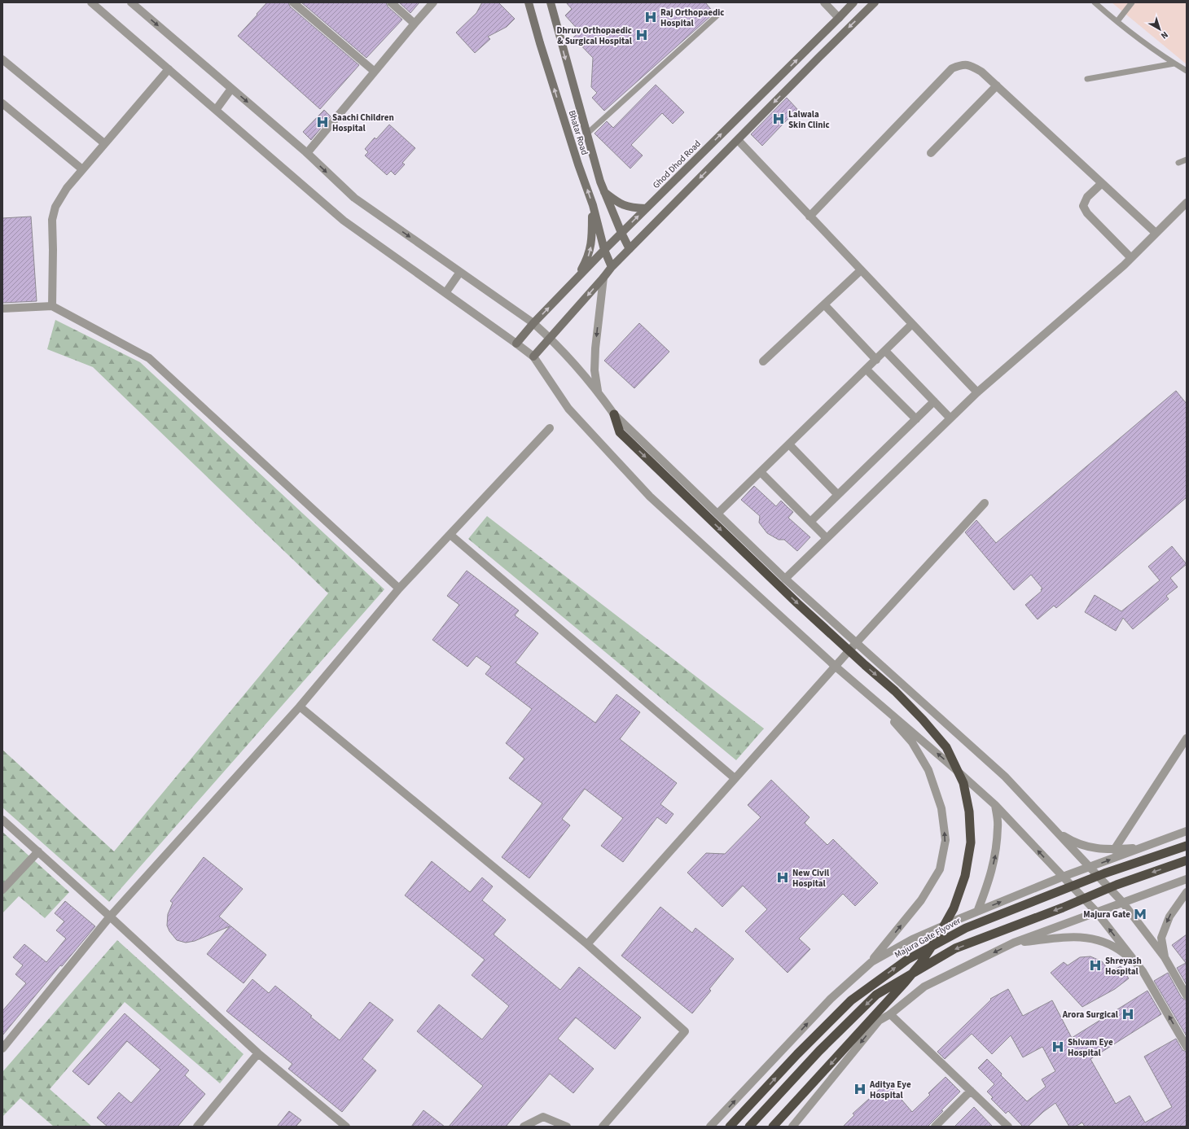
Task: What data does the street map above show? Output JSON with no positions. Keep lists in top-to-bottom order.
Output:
{
  "streets": {
    "highway": ["Majura Gate Flyover"],
    "main road": ["Bhatar Road", "Ghod Dhod Road"]
  },
  "crossings": [
    ["Bhatar Road", "Ghod Dhod Road"]
  ],
  "places": {
    "hospital": [
      "Raj Orthopaedic Hospital",
      "Dhruv Orthopaedic & Surgical Hospital",
      "Lalwala Skin Clinic",
      "Saachi Children Hospital",
      "New Civil Hospital",
      "Shreyash Hospital",
      "Arora Surgical",
      "Shivam Eye Hospital",
      "Aditya Eye Hospital"
    ],
    "metro station": ["Majura Gate"]
  },
  "north": "bottom right"
}
